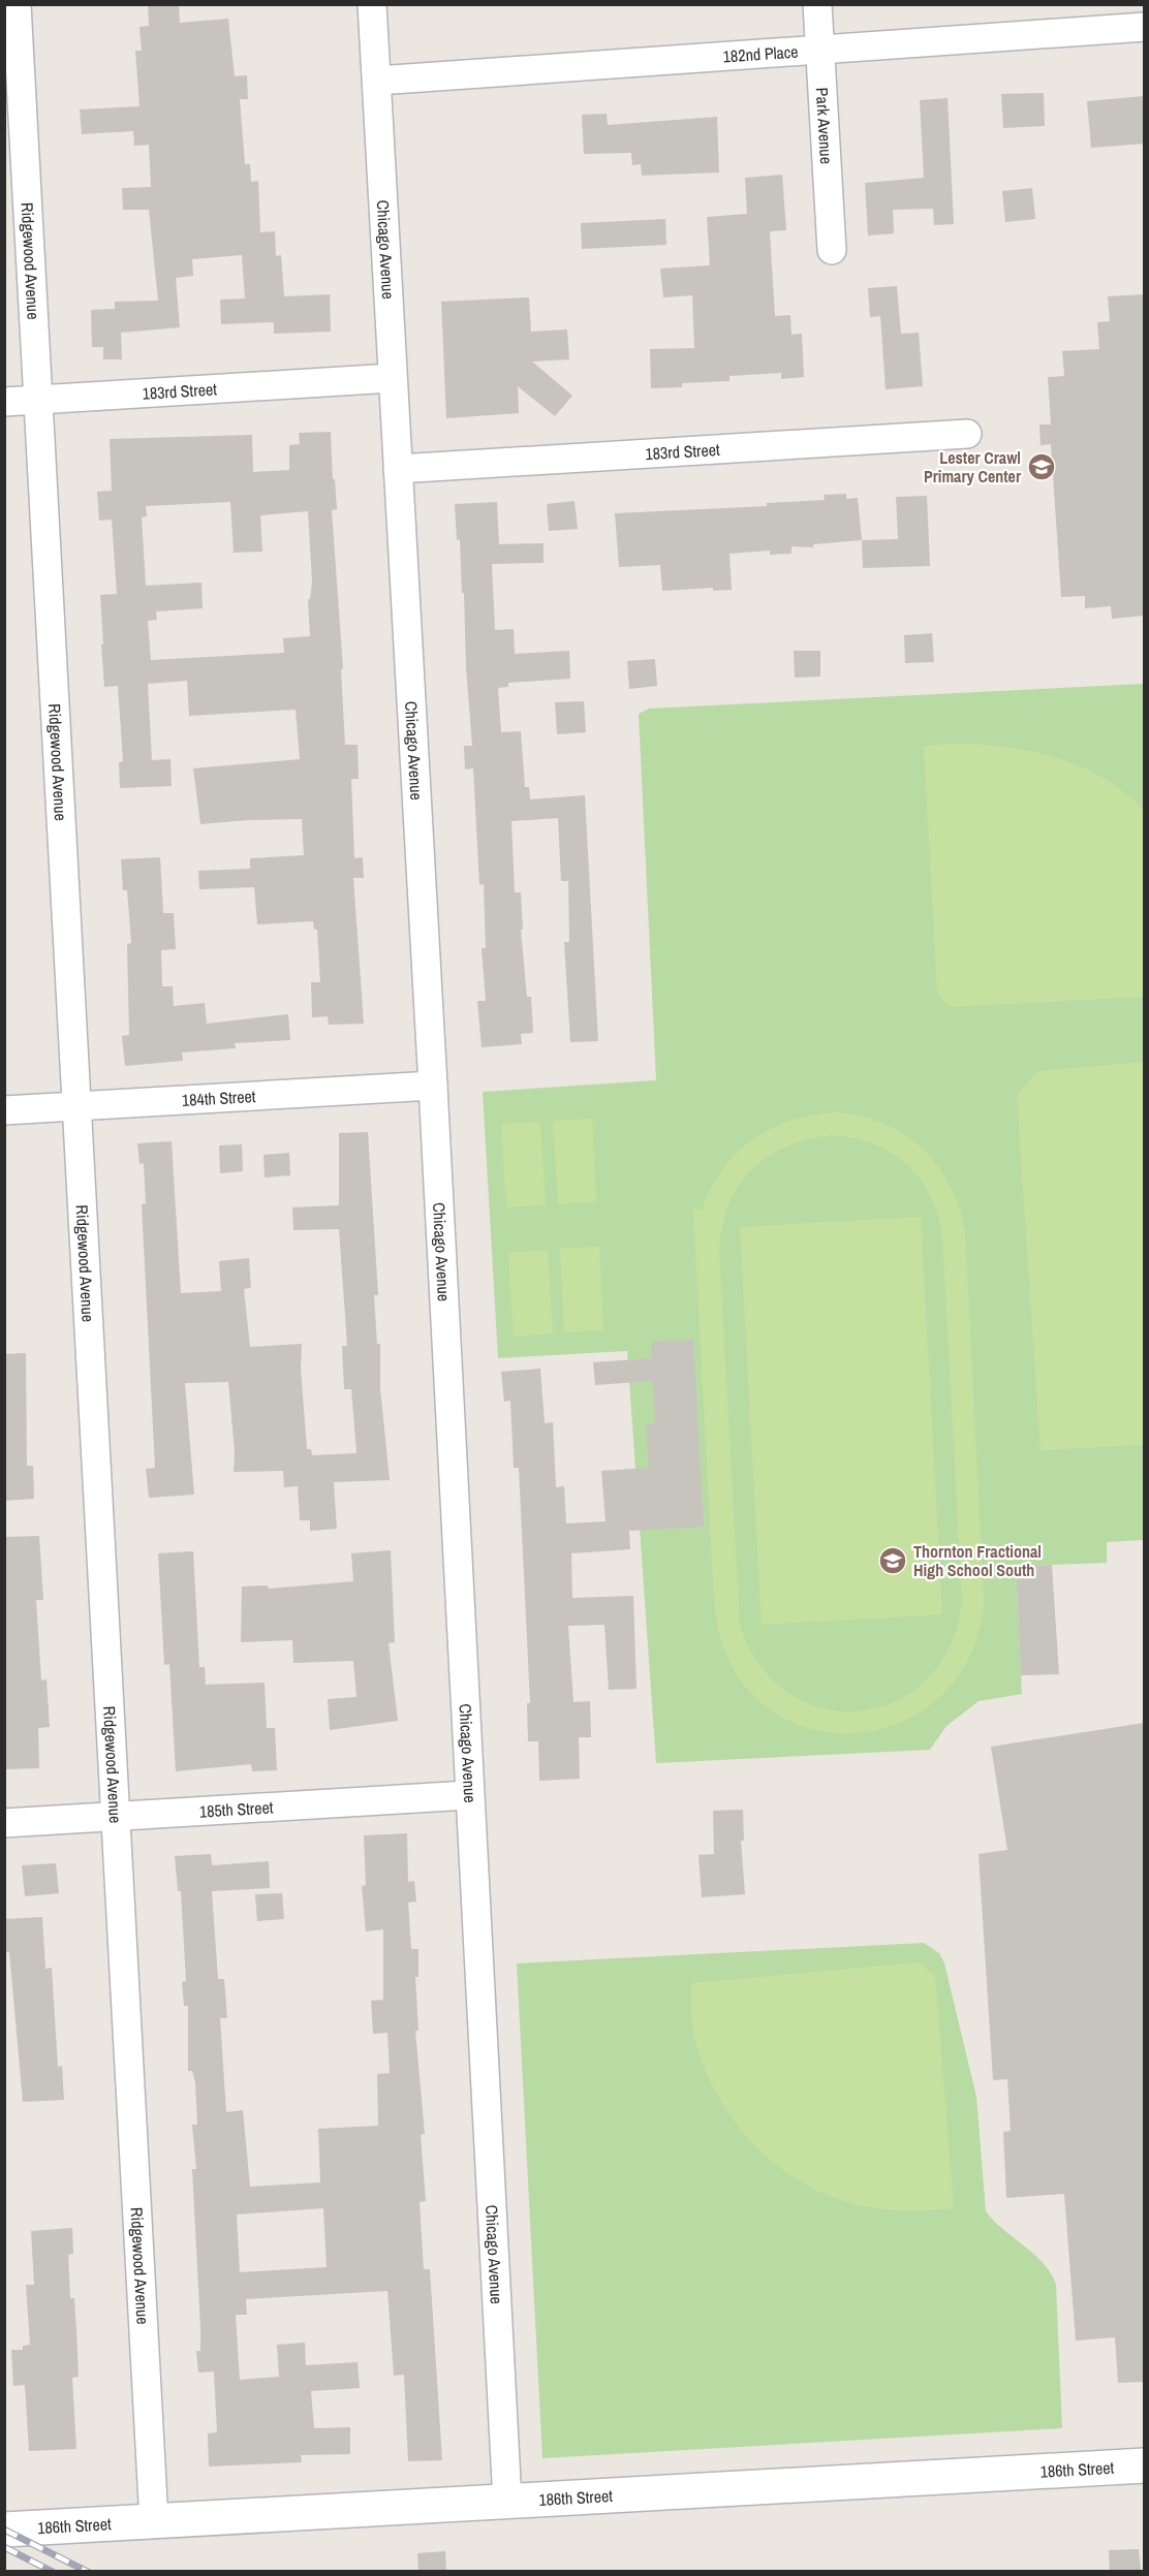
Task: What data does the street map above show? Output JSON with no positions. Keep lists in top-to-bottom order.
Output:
{
  "streets": {
    "street": [
      "182nd Place",
      "Park Avenue",
      "Chicago Avenue",
      "Ridgewood Avenue",
      "183rd Street",
      "184th Street",
      "185th Street",
      "186th Street"
    ]
  },
  "crossings": [
    ["182nd Place", "Park Avenue"],
    ["182nd Place", "Chicago Avenue"],
    ["Chicago Avenue", "183rd Street"],
    ["Chicago Avenue", "184th Street"],
    ["Chicago Avenue", "185th Street"],
    ["Chicago Avenue", "186th Street"],
    ["Ridgewood Avenue", "183rd Street"],
    ["Ridgewood Avenue", "184th Street"],
    ["Ridgewood Avenue", "185th Street"],
    ["Ridgewood Avenue", "186th Street"]
  ],
  "places": {
    "school or university": ["Lester Crawl Primary Center", "Thornton Fractional High School South"]
  }
}
